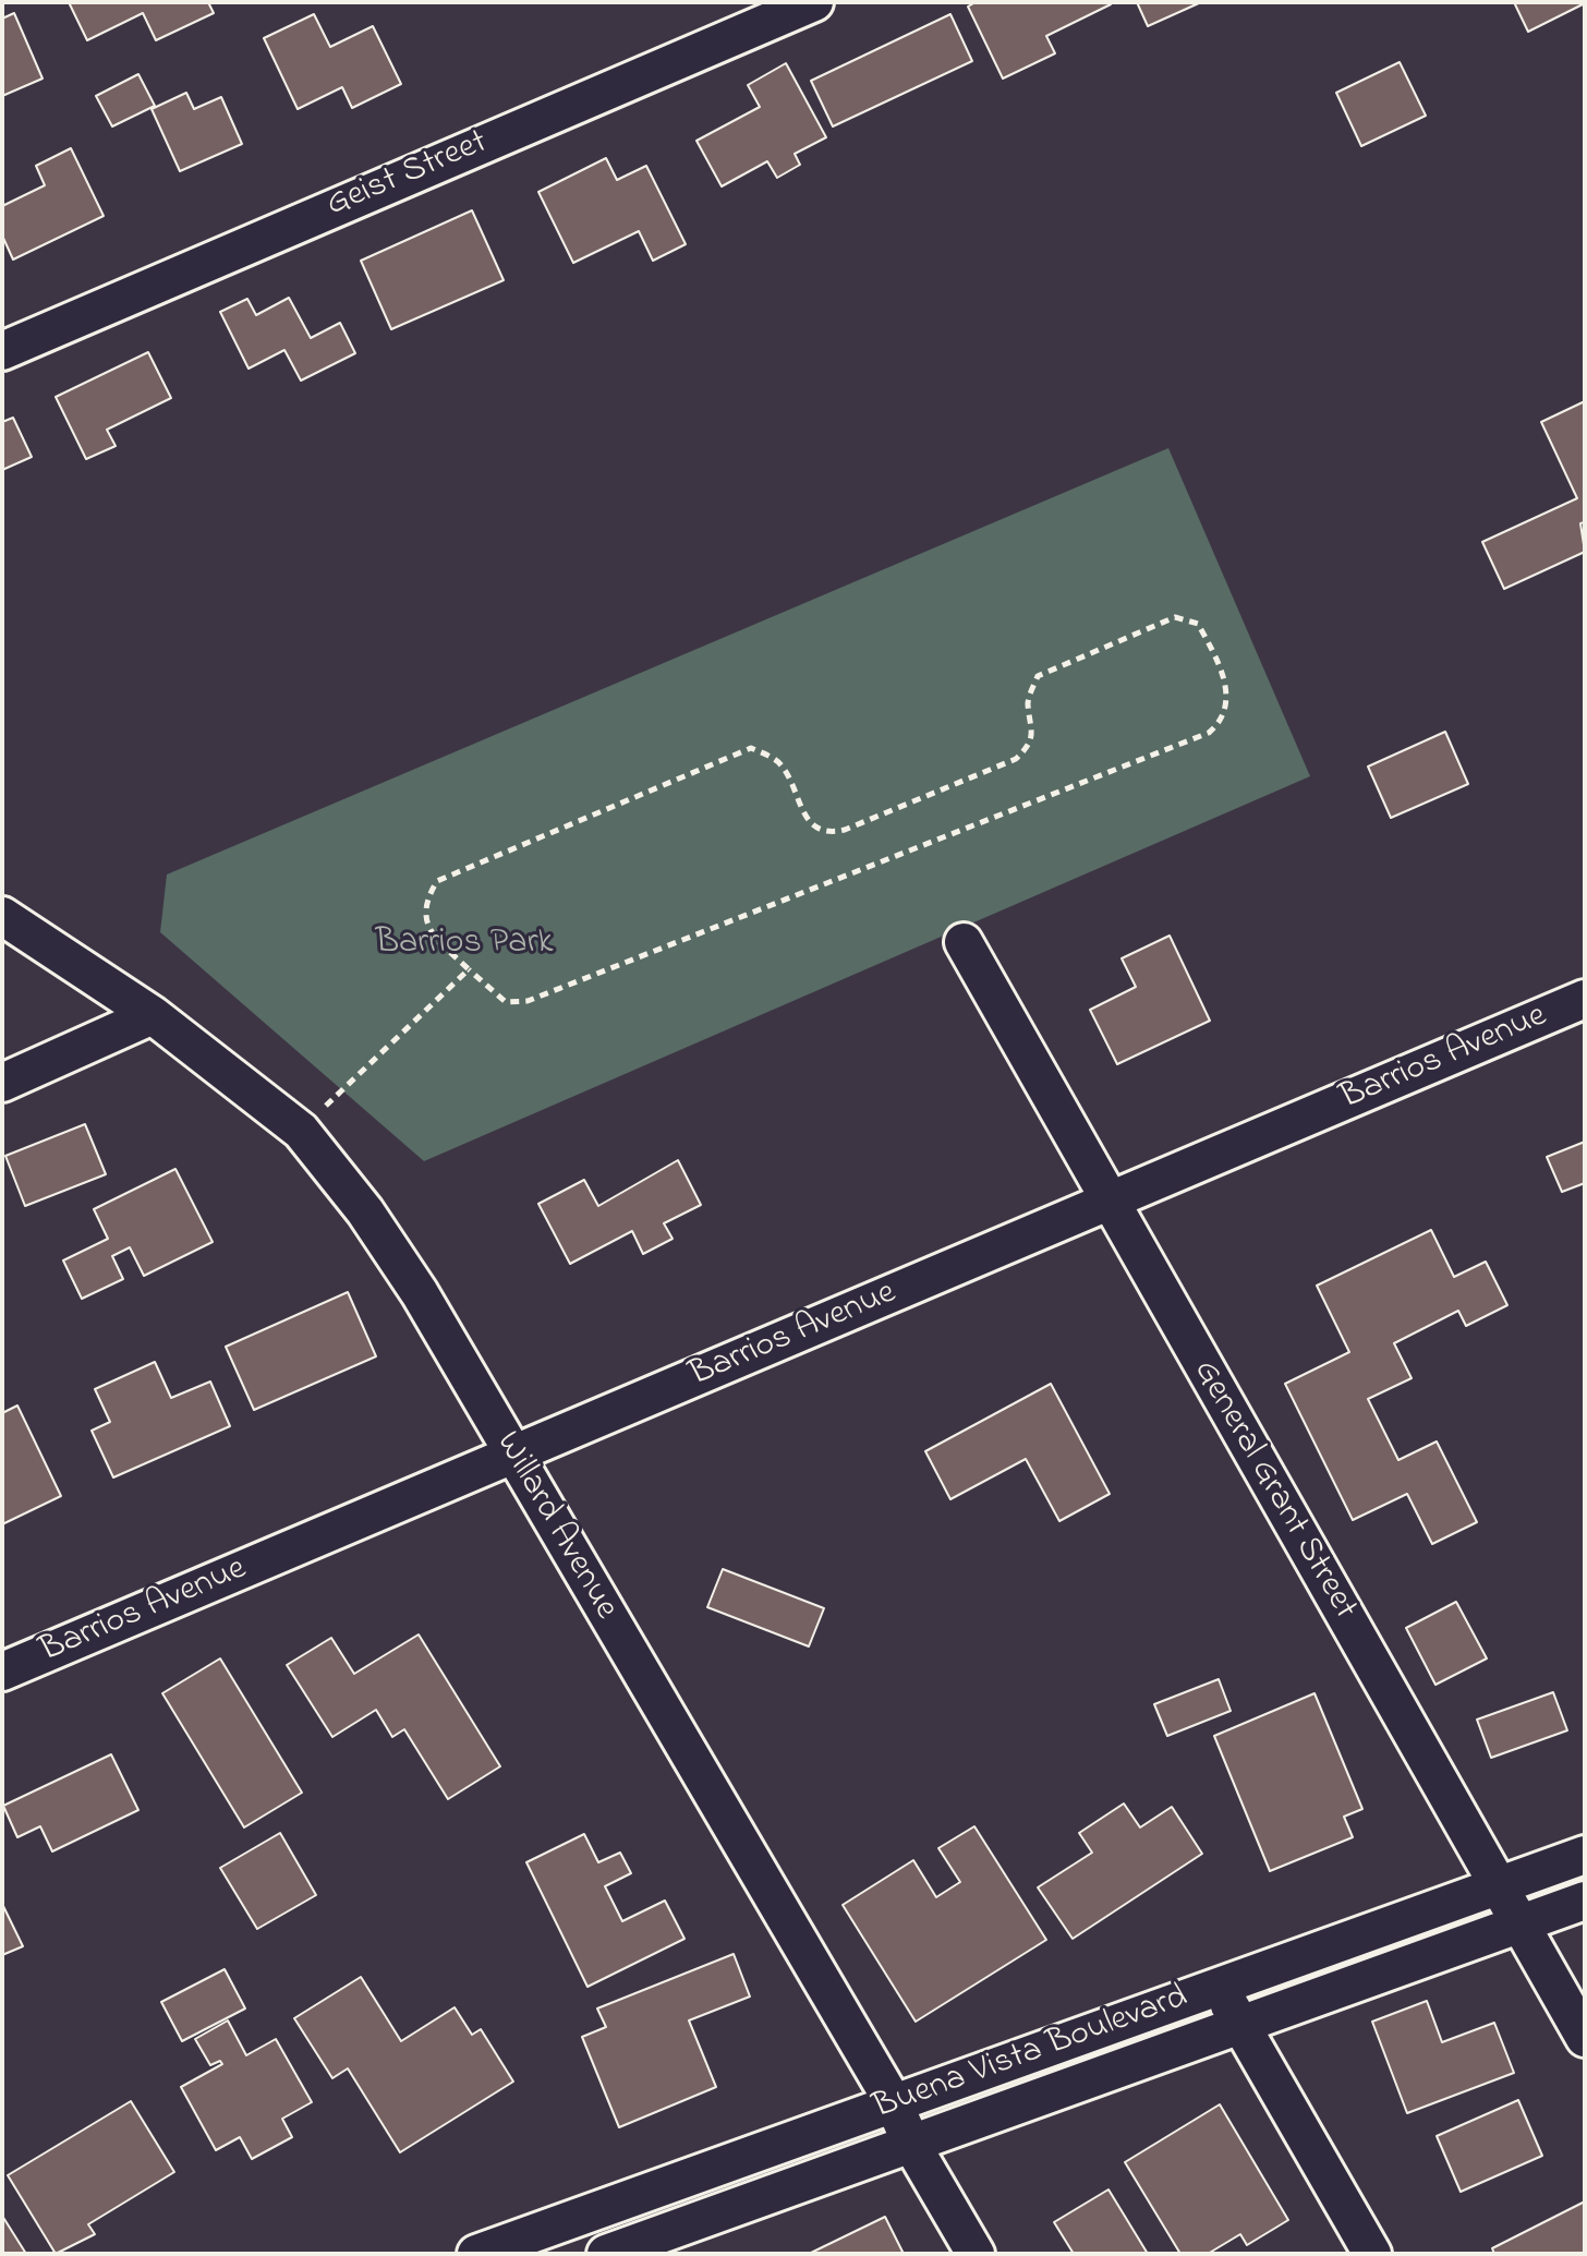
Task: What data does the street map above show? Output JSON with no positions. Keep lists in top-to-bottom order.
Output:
{
  "streets": {
    "street": [
      "Geist Street",
      "Barrios Avenue",
      "General Grant Street",
      "Willard Avenue",
      "Buena Vista Boulevard"
    ]
  },
  "crossings": [
    ["Barrios Avenue", "General Grant Street"],
    ["Barrios Avenue", "Willard Avenue"],
    ["General Grant Street", "Buena Vista Boulevard"],
    ["Willard Avenue", "Buena Vista Boulevard"]
  ],
  "parks": ["Barrios Park"]
}
